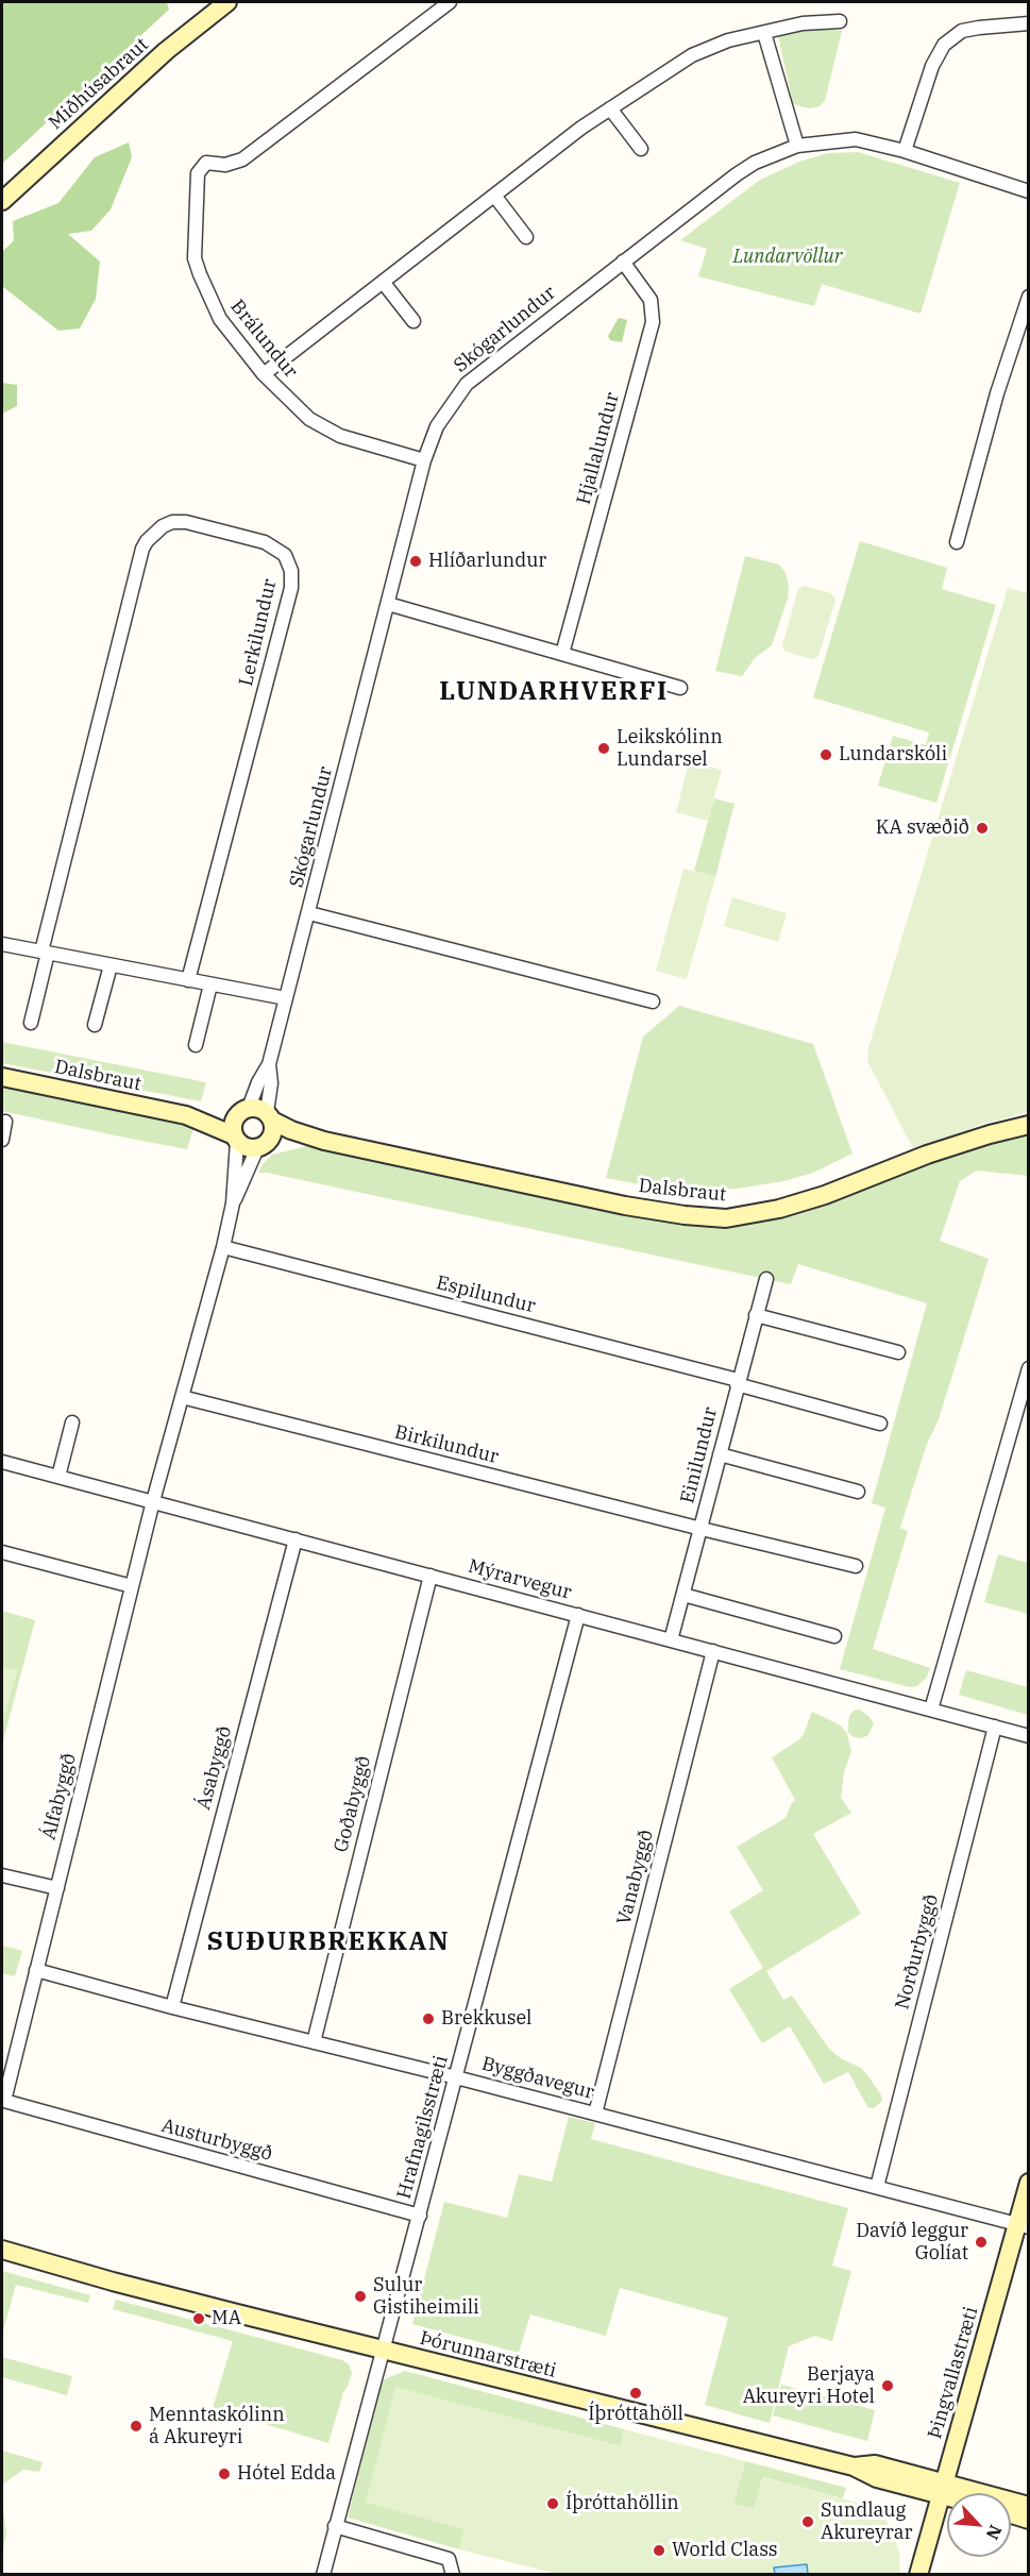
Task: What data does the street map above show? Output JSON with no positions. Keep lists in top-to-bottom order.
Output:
{
  "streets": {
    "street": [
      "Miðhúsabraut",
      "Skógarlundur",
      "Brálundur",
      "Hjallalundur",
      "Lerkilundur",
      "Dalsbraut",
      "Espilundur",
      "Birkilundur",
      "Einilundur",
      "Mýrarvegur",
      "Ásabyggð",
      "Álfabyggð",
      "Goðabyggð",
      "Vanabyggð",
      "Norðurbyggð",
      "Byggðavegur",
      "Hrafnagilsstræti",
      "Austurbyggð",
      "Þórunnarstræti",
      "Þingvallastræti"
    ]
  },
  "crossings": [
    ["Skógarlundur", "Brálundur"],
    ["Skógarlundur", "Hjallalundur"],
    ["Skógarlundur", "Dalsbraut"],
    ["Espilundur", "Einilundur"],
    ["Birkilundur", "Einilundur"],
    ["Einilundur", "Mýrarvegur"],
    ["Mýrarvegur", "Ásabyggð"],
    ["Mýrarvegur", "Álfabyggð"],
    ["Mýrarvegur", "Goðabyggð"],
    ["Mýrarvegur", "Vanabyggð"],
    ["Mýrarvegur", "Norðurbyggð"],
    ["Mýrarvegur", "Hrafnagilsstræti"],
    ["Ásabyggð", "Byggðavegur"],
    ["Álfabyggð", "Byggðavegur"],
    ["Álfabyggð", "Austurbyggð"],
    ["Goðabyggð", "Byggðavegur"],
    ["Vanabyggð", "Byggðavegur"],
    ["Norðurbyggð", "Byggðavegur"],
    ["Byggðavegur", "Hrafnagilsstræti"],
    ["Byggðavegur", "Þingvallastræti"],
    ["Hrafnagilsstræti", "Austurbyggð"],
    ["Hrafnagilsstræti", "Þórunnarstræti"],
    ["Þórunnarstræti", "Þingvallastræti"]
  ],
  "districts": ["LUNDARHVERFI", "SUÐURBREKKAN"],
  "parks": ["Lundarvöllur"],
  "places": [
    "Hlíðarlundur",
    "Leikskólinn Lundarsel",
    "Lundarskóli",
    "KA svæðið",
    "Brekkusel",
    "Davíð leggur Golíat",
    "Sulur Gistiheimili",
    "MA",
    "Berjaya Akureyri Hotel",
    "Íþróttahöll",
    "Menntaskólinn á Akureyri",
    "Hótel Edda",
    "Íþróttahöllin",
    "Sundlaug Akureyrar",
    "World Class"
  ],
  "north": "bottom right"
}
